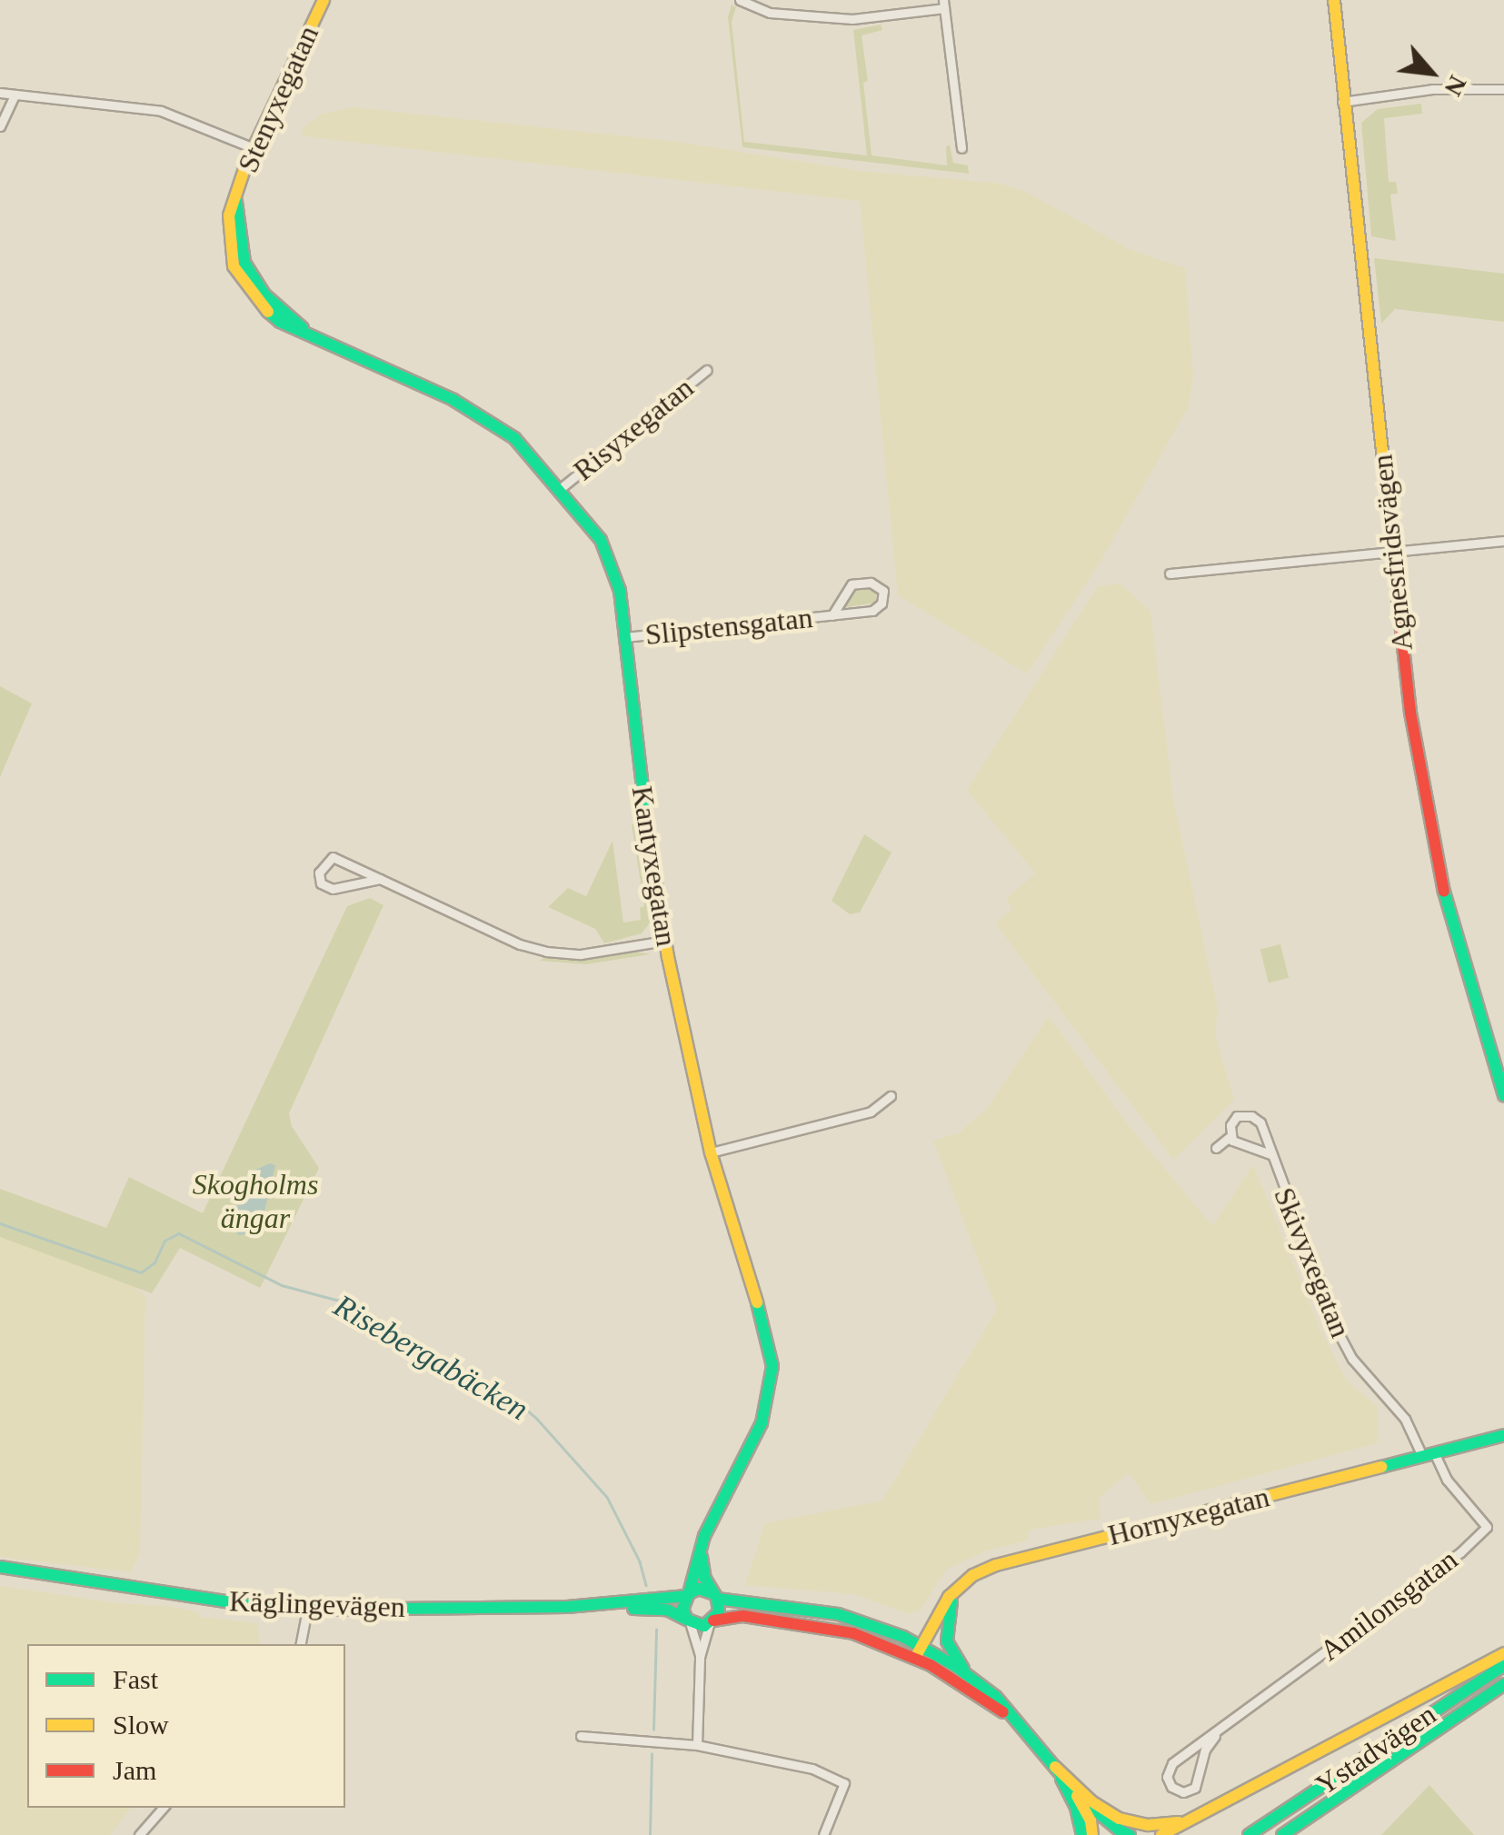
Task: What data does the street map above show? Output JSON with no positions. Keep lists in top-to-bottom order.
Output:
{
  "streets": {
    "main road": [
      "Stenyxegatan",
      "Agnesfridsvägen",
      "Kantyxegatan",
      "Hornyxegatan",
      "Käglingevägen",
      "Ystadvägen"
    ],
    "street": [
      "Risyxegatan",
      "Slipstensgatan",
      "Skivyxegatan",
      "Amilonsgatan"
    ]
  },
  "crossings": [
    ["Stenyxegatan", "Kantyxegatan"],
    ["Risyxegatan", "Kantyxegatan"],
    ["Slipstensgatan", "Kantyxegatan"],
    ["Kantyxegatan", "Käglingevägen"],
    ["Skivyxegatan", "Hornyxegatan"],
    ["Skivyxegatan", "Amilonsgatan"],
    ["Hornyxegatan", "Amilonsgatan"]
  ],
  "water": ["Risebergabäcken"],
  "parks": ["Skogholms ängar"],
  "legend": ["Fast", "Slow", "Jam"],
  "north": "bottom right"
}
